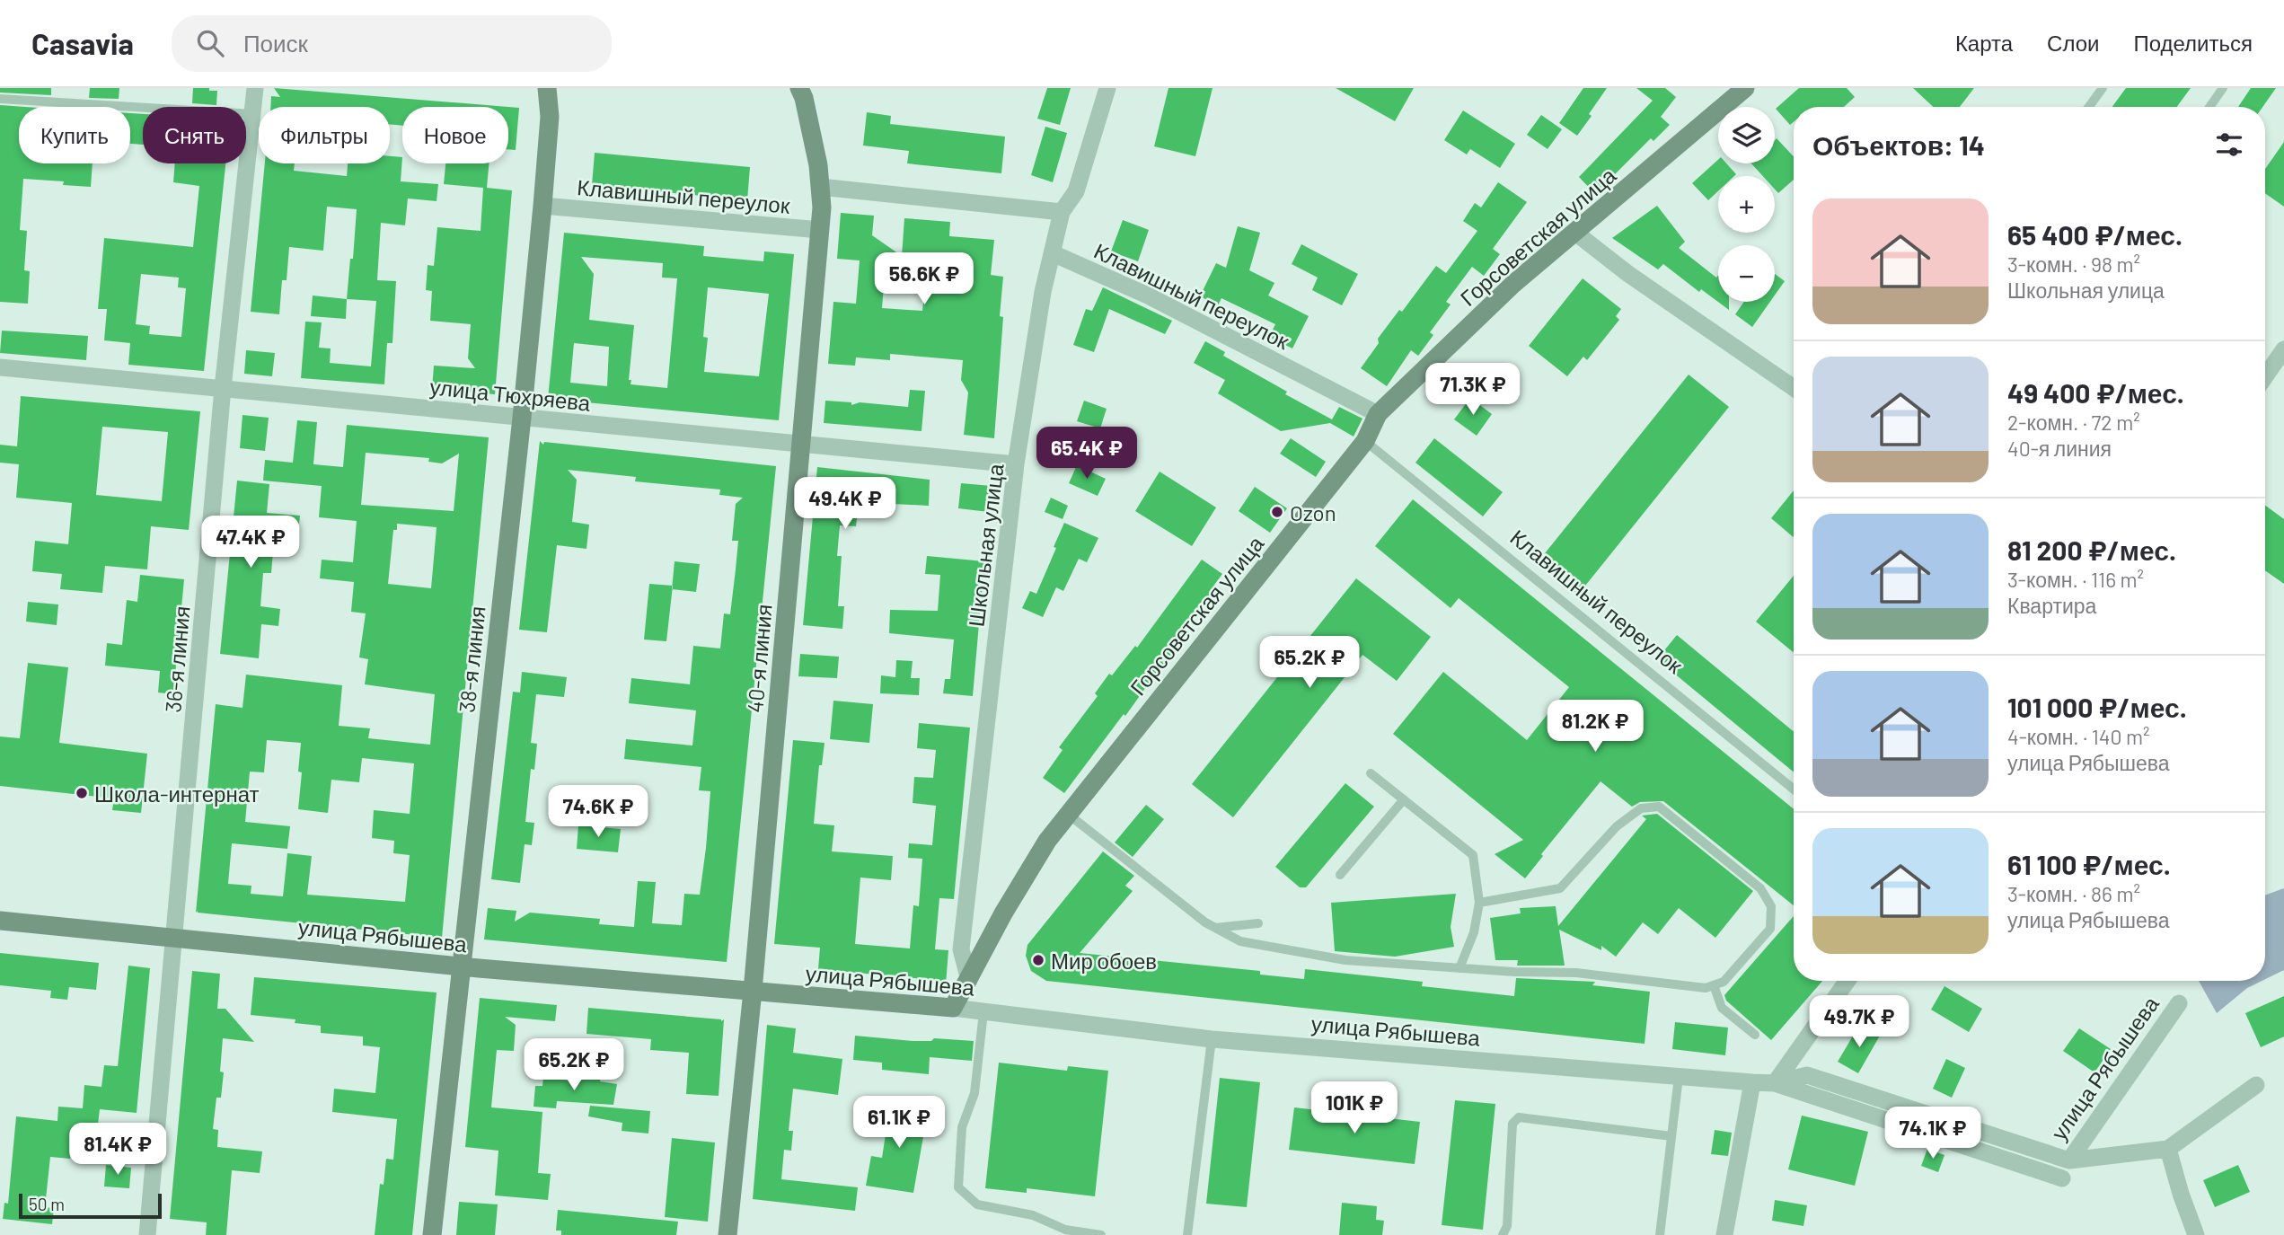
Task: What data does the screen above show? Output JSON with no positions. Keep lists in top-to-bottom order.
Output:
{
  "streets": {
    "street": [
      "Клавишный переулок",
      "Горсоветская улица",
      "улица Тюхряева",
      "Школьная улица",
      "40-я линия",
      "36-я линия",
      "38-я линия",
      "улица Рябышева"
    ]
  },
  "crossings": [
    ["Клавишный переулок", "Горсоветская улица"],
    ["Клавишный переулок", "Школьная улица"],
    ["Клавишный переулок", "40-я линия"],
    ["Клавишный переулок", "38-я линия"],
    ["Горсоветская улица", "Школьная улица"],
    ["Горсоветская улица", "улица Рябышева"],
    ["улица Тюхряева", "Школьная улица"],
    ["улица Тюхряева", "40-я линия"],
    ["улица Тюхряева", "36-я линия"],
    ["улица Тюхряева", "38-я линия"],
    ["40-я линия", "улица Рябышева"],
    ["36-я линия", "улица Рябышева"],
    ["38-я линия", "улица Рябышева"]
  ],
  "places": ["Ozon", "Школа-интернат", "Мир обоев"],
  "scale_bar": "50 m",
  "page": {
    "header": "Casavia",
    "search": "Поиск",
    "nav": ["Карта", "Слои", "Поделиться"],
    "map_buttons": ["+", "−"],
    "chip": [
      "Купить",
      "Снять",
      "Фильтры",
      "Новое"
    ],
    "heading": "Объектов: 14",
    "list": [
      {
        "name": "65 400 ₽/мес.",
        "note": "3-комн. · 98 m² · Школьная улица"
      },
      {
        "name": "49 400 ₽/мес.",
        "note": "2-комн. · 72 m² · 40-я линия"
      },
      {
        "name": "81 200 ₽/мес.",
        "note": "3-комн. · 116 m² · Квартира"
      },
      {
        "name": "101 000 ₽/мес.",
        "note": "4-комн. · 140 m² · улица Рябышева"
      },
      {
        "name": "61 100 ₽/мес.",
        "note": "3-комн. · 86 m² · улица Рябышева"
      }
    ],
    "price": [
      "56.6K ₽",
      "71.3K ₽",
      "65.4K ₽",
      "49.4K ₽",
      "47.4K ₽",
      "65.2K ₽",
      "81.2K ₽",
      "74.6K ₽",
      "49.7K ₽",
      "65.2K ₽",
      "101K ₽",
      "61.1K ₽",
      "74.1K ₽",
      "81.4K ₽"
    ],
    "scale": "50 m"
  }
}
